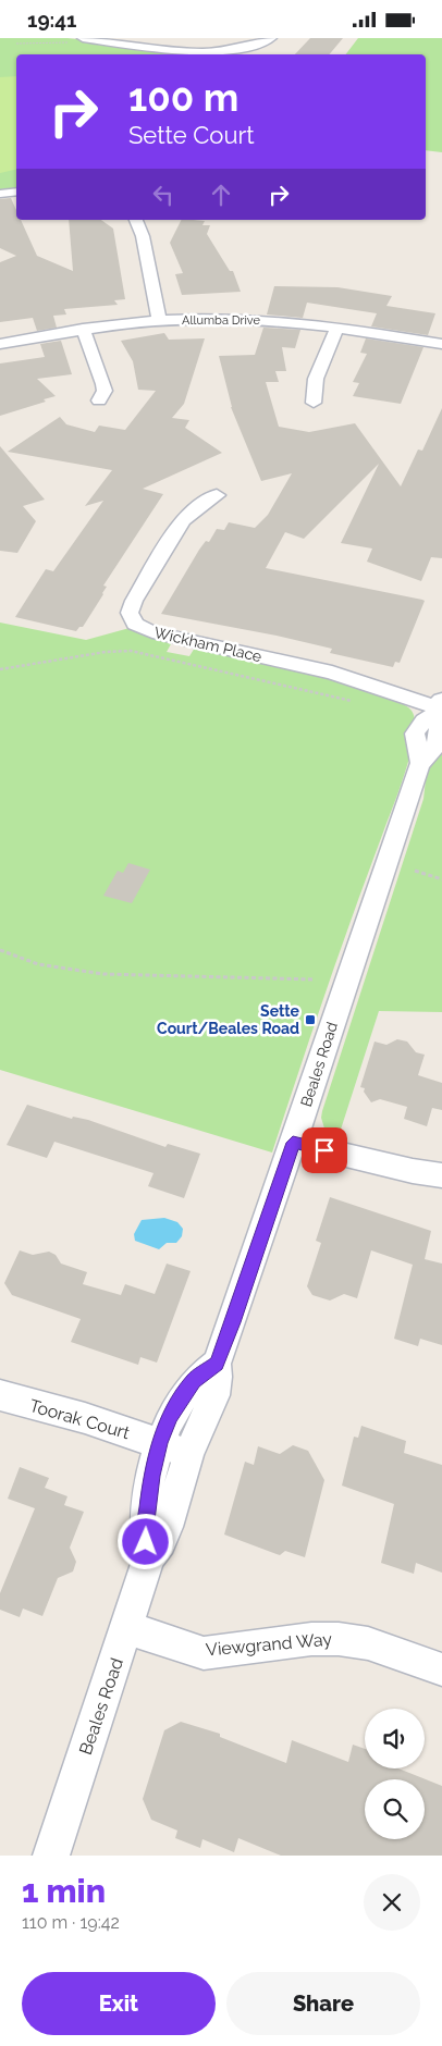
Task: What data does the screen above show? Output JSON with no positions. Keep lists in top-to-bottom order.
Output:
{
  "streets": {
    "street": [
      "Allumba Drive",
      "Wickham Place",
      "Beales Road",
      "Toorak Court",
      "Viewgrand Way"
    ]
  },
  "crossings": [
    ["Wickham Place", "Beales Road"],
    ["Beales Road", "Toorak Court"],
    ["Beales Road", "Viewgrand Way"]
  ],
  "places": {
    "transit": ["Sette Court/Beales Road"]
  },
  "page": {
    "status": "19:41",
    "turn": ["100 m", "Sette Court"],
    "heading": ["1 min", "110 m · 19:42"],
    "buttons": ["Exit", "Share"]
  }
}
